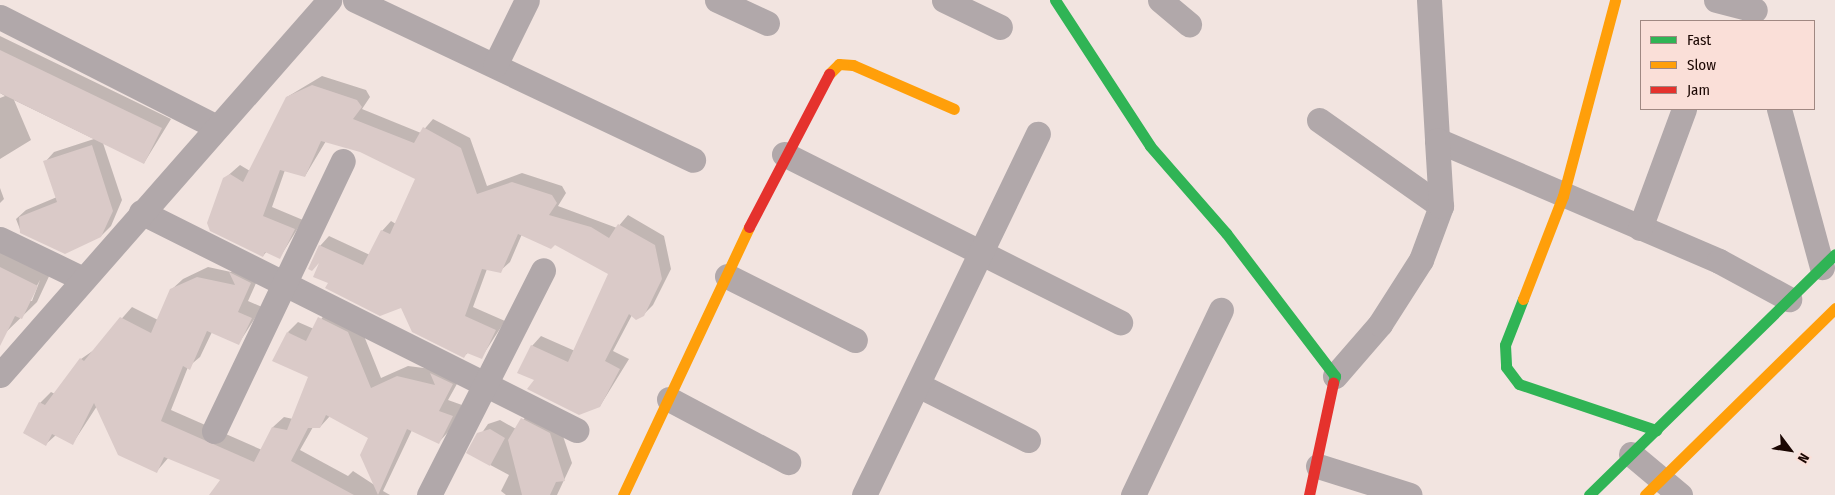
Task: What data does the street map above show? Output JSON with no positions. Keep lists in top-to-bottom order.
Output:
{
  "legend": ["Fast", "Slow", "Jam"],
  "north": "bottom right"
}
